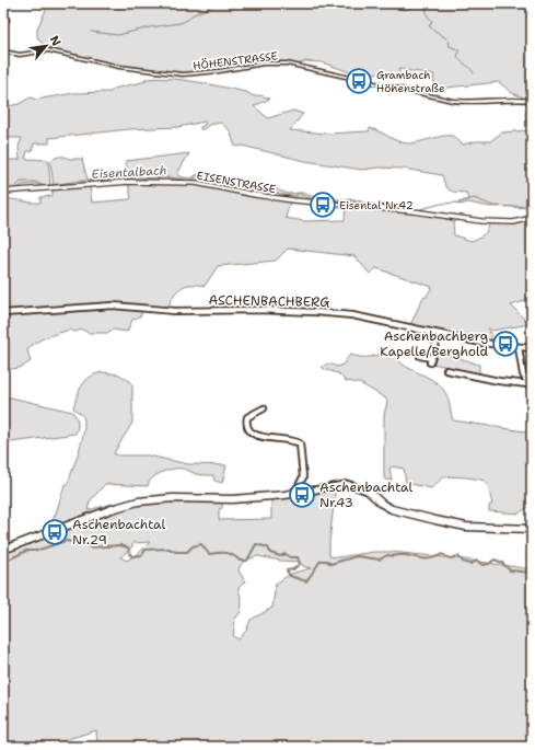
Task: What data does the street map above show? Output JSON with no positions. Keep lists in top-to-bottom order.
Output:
{
  "streets": {
    "street": ["HÖHENSTRASSE", "EISENSTRASSE", "ASCHENBACHBERG"]
  },
  "water": ["Eisentalbach"],
  "places": {
    "bus stop": [
      "Grambach Höhenstraße",
      "Eisental Nr.42",
      "Aschenbachberg Kapelle/Berghold",
      "Aschenbachtal Nr.43",
      "Aschenbachtal Nr.29"
    ]
  },
  "north": "top right"
}
